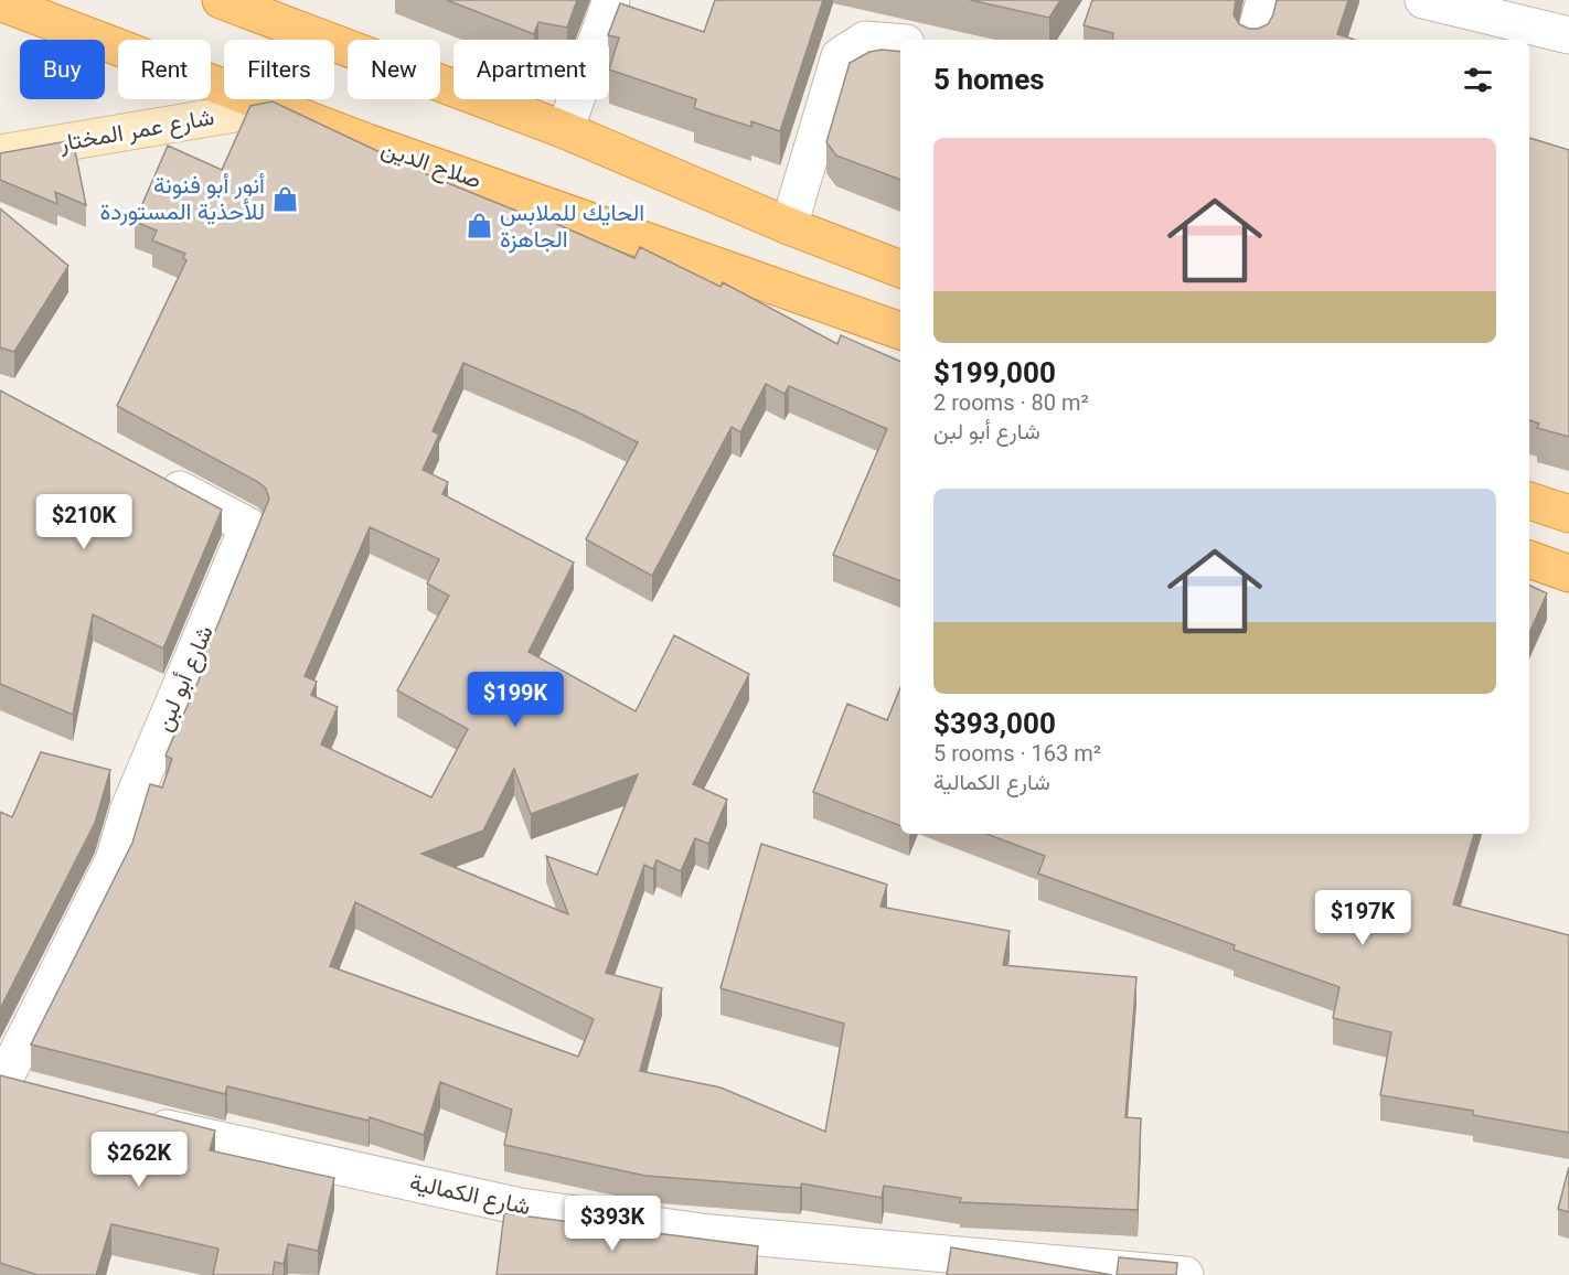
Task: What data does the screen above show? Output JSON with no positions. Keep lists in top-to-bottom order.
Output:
{
  "streets": {
    "highway": ["صلاح الدين"],
    "main road": ["شارع عمر المختار"],
    "street": ["شارع أبو لبن", "شارع الكمالية"]
  },
  "crossings": [
    ["شارع عمر المختار", "صلاح الدين"]
  ],
  "places": {
    "shop": ["أنور أبو فنونة للأحذية المستوردة", "الحايك للملابس الجاهزة"]
  },
  "page": {
    "chip": [
      "Buy",
      "Rent",
      "Filters",
      "New",
      "Apartment"
    ],
    "heading": "5 homes",
    "list": [
      {
        "name": "$199,000",
        "note": "2 rooms · 80 m² · شارع أبو لبن"
      },
      {
        "name": "$393,000",
        "note": "5 rooms · 163 m² · شارع الكمالية"
      }
    ],
    "price": [
      "$210K",
      "$199K",
      "$197K",
      "$262K",
      "$393K"
    ]
  }
}
